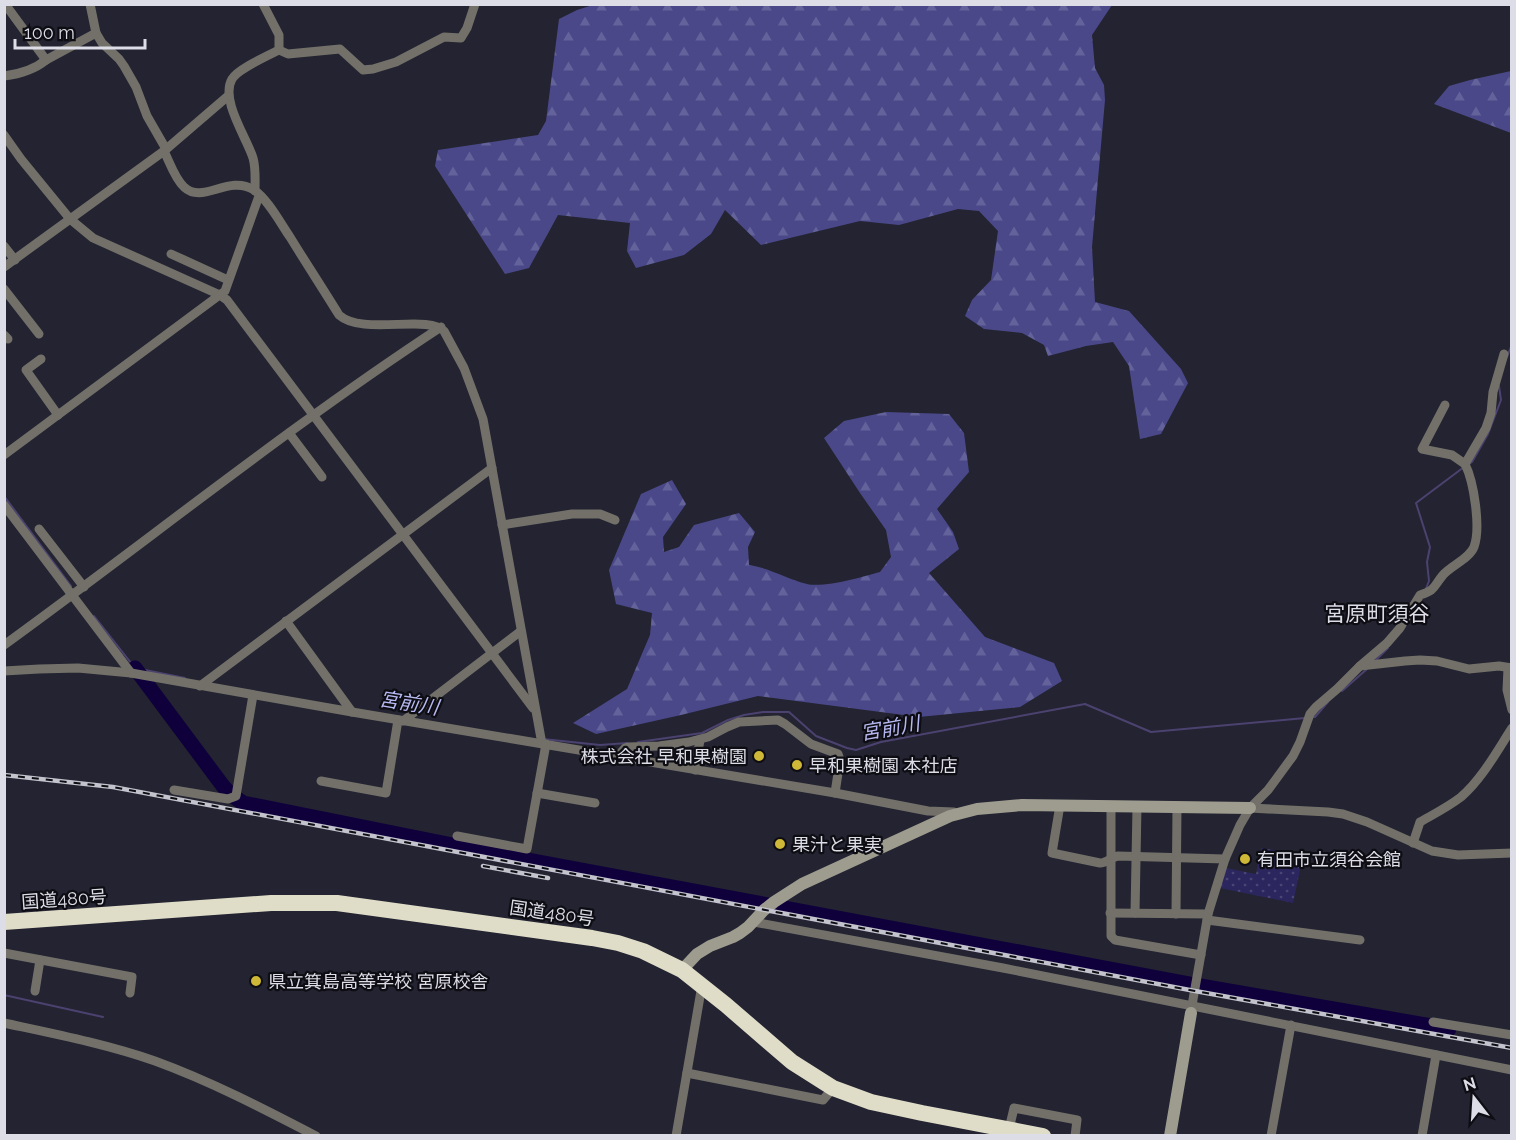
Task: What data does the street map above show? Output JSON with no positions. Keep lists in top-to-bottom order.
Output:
{
  "streets": {
    "highway": ["国道480号"]
  },
  "districts": ["宮原町須谷"],
  "water": ["宮前川"],
  "places": [
    "株式会社 早和果樹園",
    "早和果樹園 本社店",
    "果汁と果実",
    "有田市立須谷会館",
    "県立箕島高等学校 宮原校舎"
  ],
  "scale_bar": "100 m",
  "north": "top"
}
